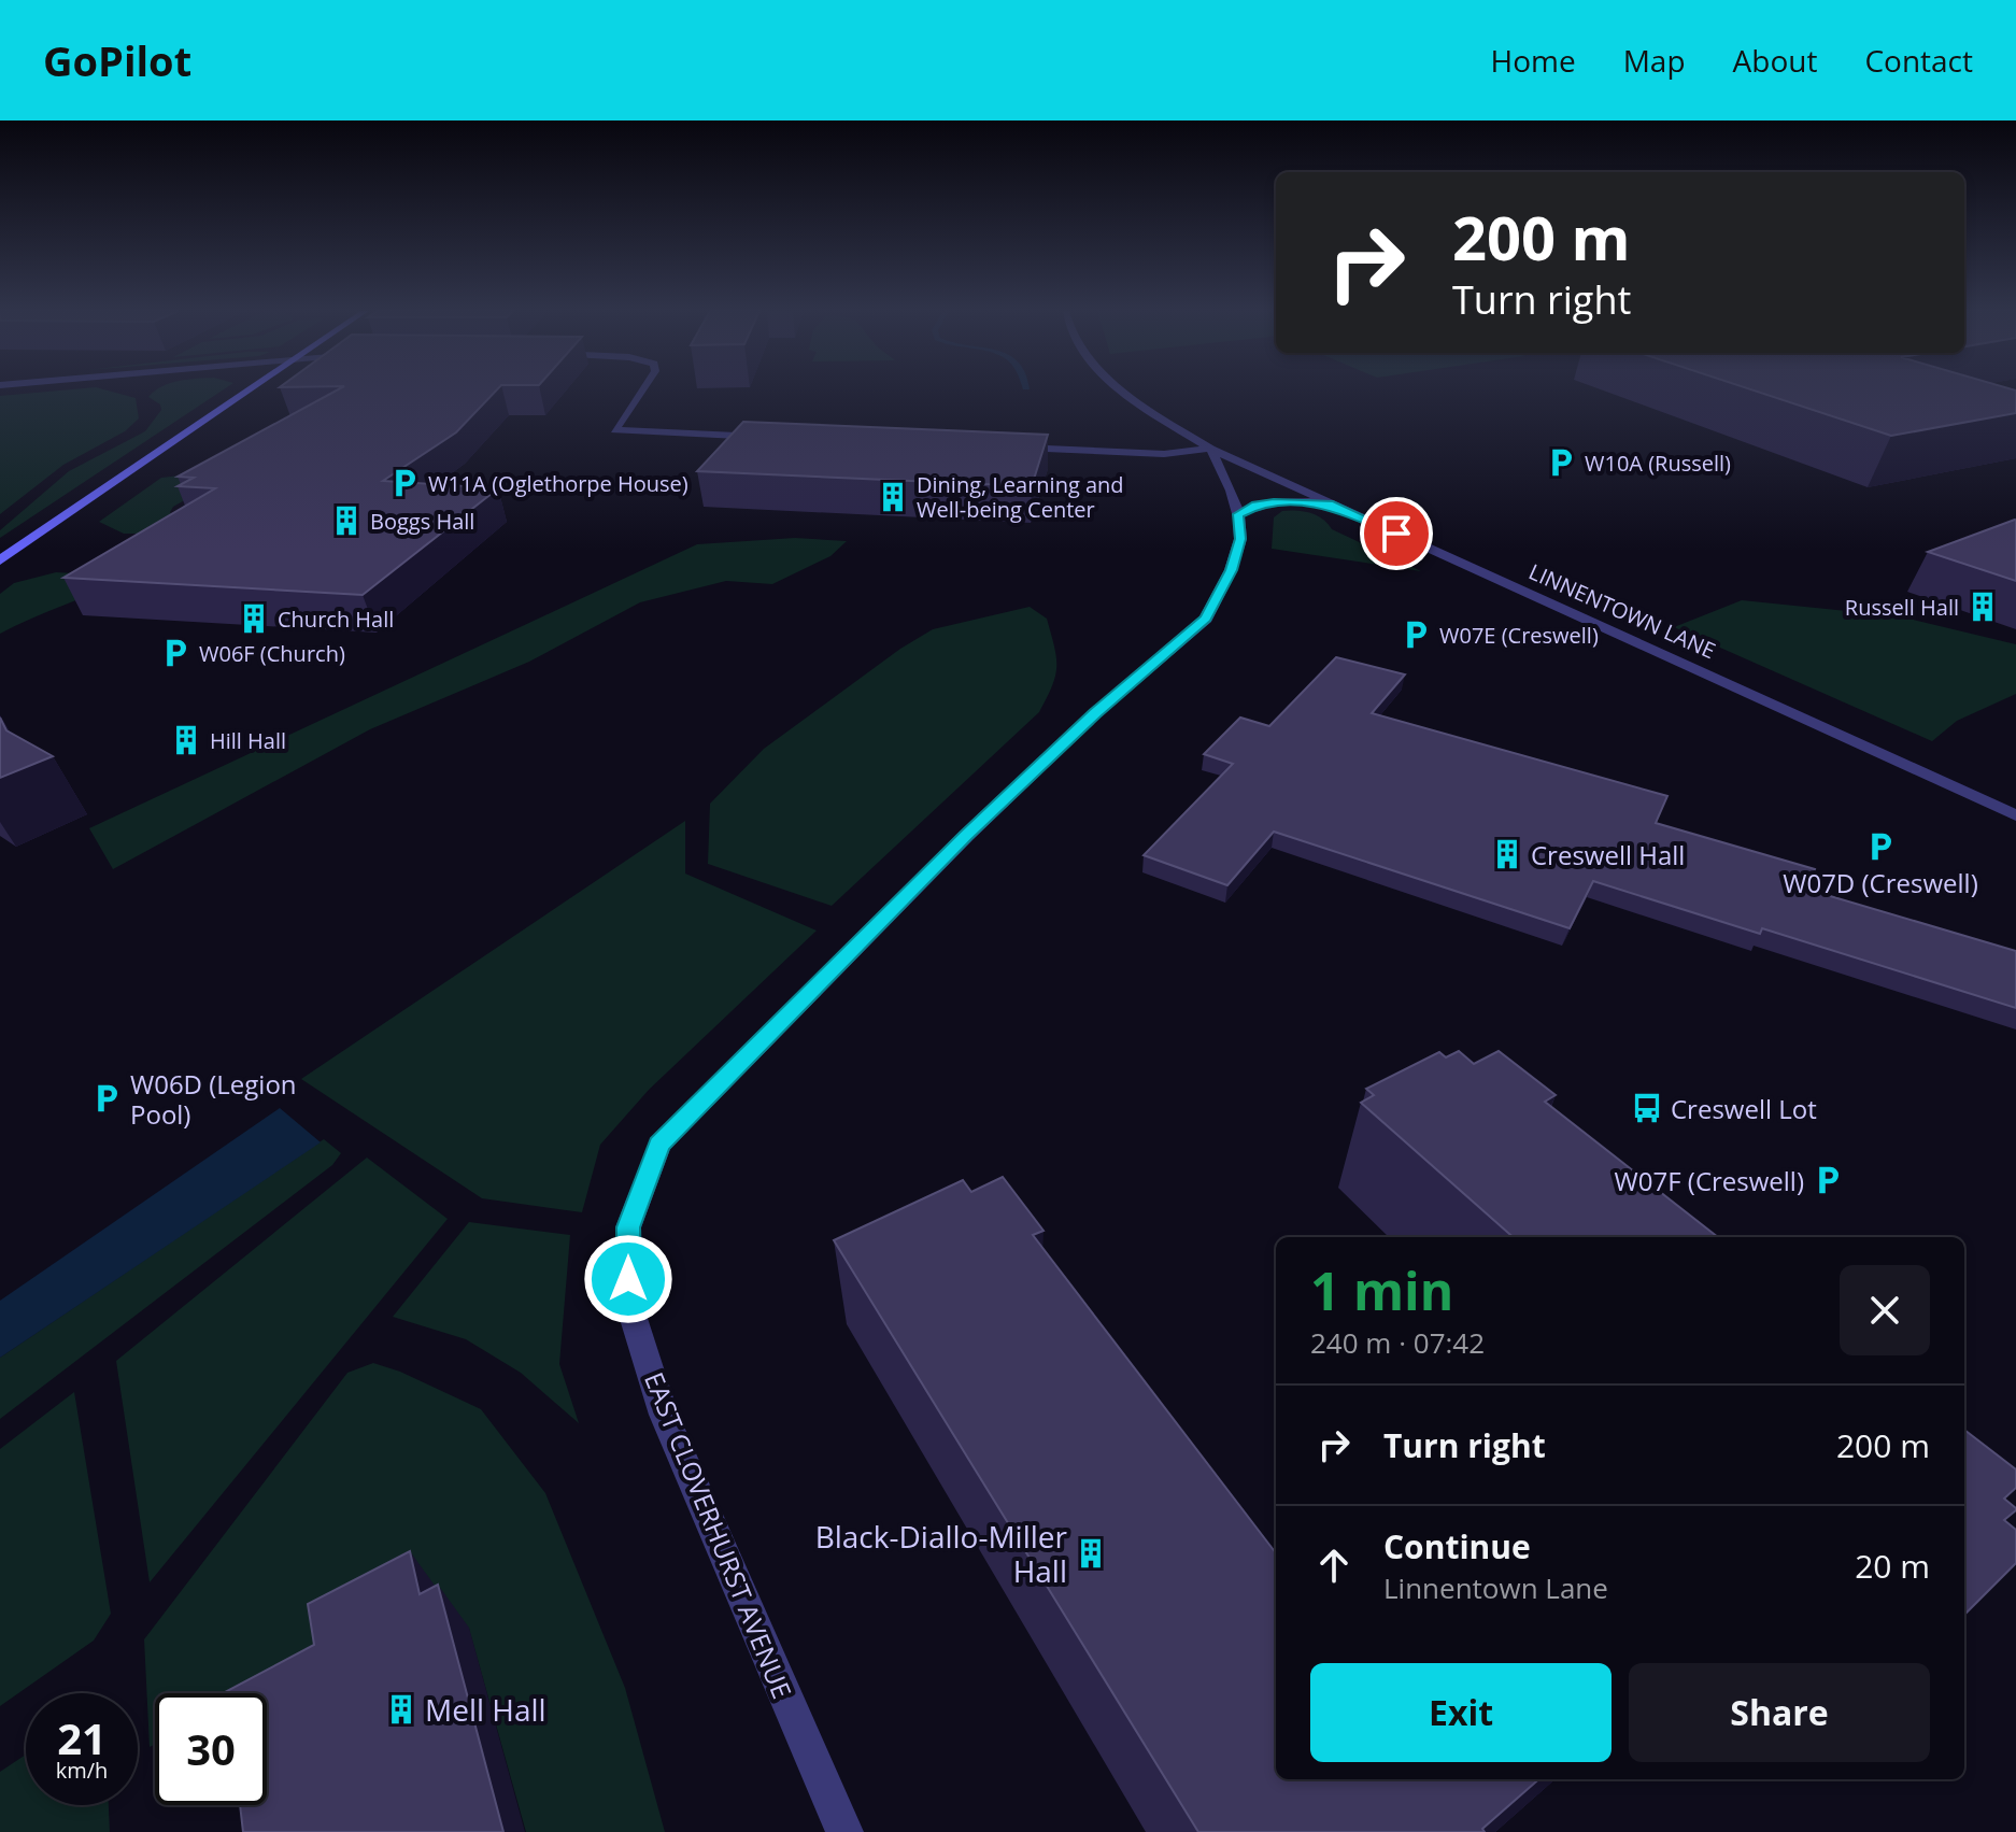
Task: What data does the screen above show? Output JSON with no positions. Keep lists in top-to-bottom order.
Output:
{
  "streets": {
    "street": ["LINNENTOWN LANE", "EAST CLOVERHURST AVENUE"]
  },
  "crossings": [
    ["LINNENTOWN LANE", "EAST CLOVERHURST AVENUE"]
  ],
  "places": {
    "parking": [
      "W10A (Russell)",
      "W11A (Oglethorpe House)",
      "W07E (Creswell)",
      "W06F (Church)",
      "W07D (Creswell)",
      "W06D (Legion Pool)",
      "W07F (Creswell)"
    ],
    "building": [
      "Dining, Learning and Well-being Center",
      "Boggs Hall",
      "Russell Hall",
      "Church Hall",
      "Hill Hall",
      "Creswell Hall",
      "Black-Diallo-Miller Hall",
      "Mell Hall"
    ],
    "bus stop": ["Creswell Lot"]
  },
  "page": {
    "header": "GoPilot",
    "nav": [
      "Home",
      "Map",
      "About",
      "Contact"
    ],
    "turn": ["200 m", "Turn right"],
    "heading": ["1 min", "240 m · 07:42"],
    "list": [
      {
        "name": "Turn right",
        "value": "200 m"
      },
      {
        "name": "Continue",
        "note": "Linnentown Lane",
        "value": "20 m"
      }
    ],
    "buttons": ["Exit", "Share"],
    "speed": "21 km/h",
    "limit": "30"
  }
}
